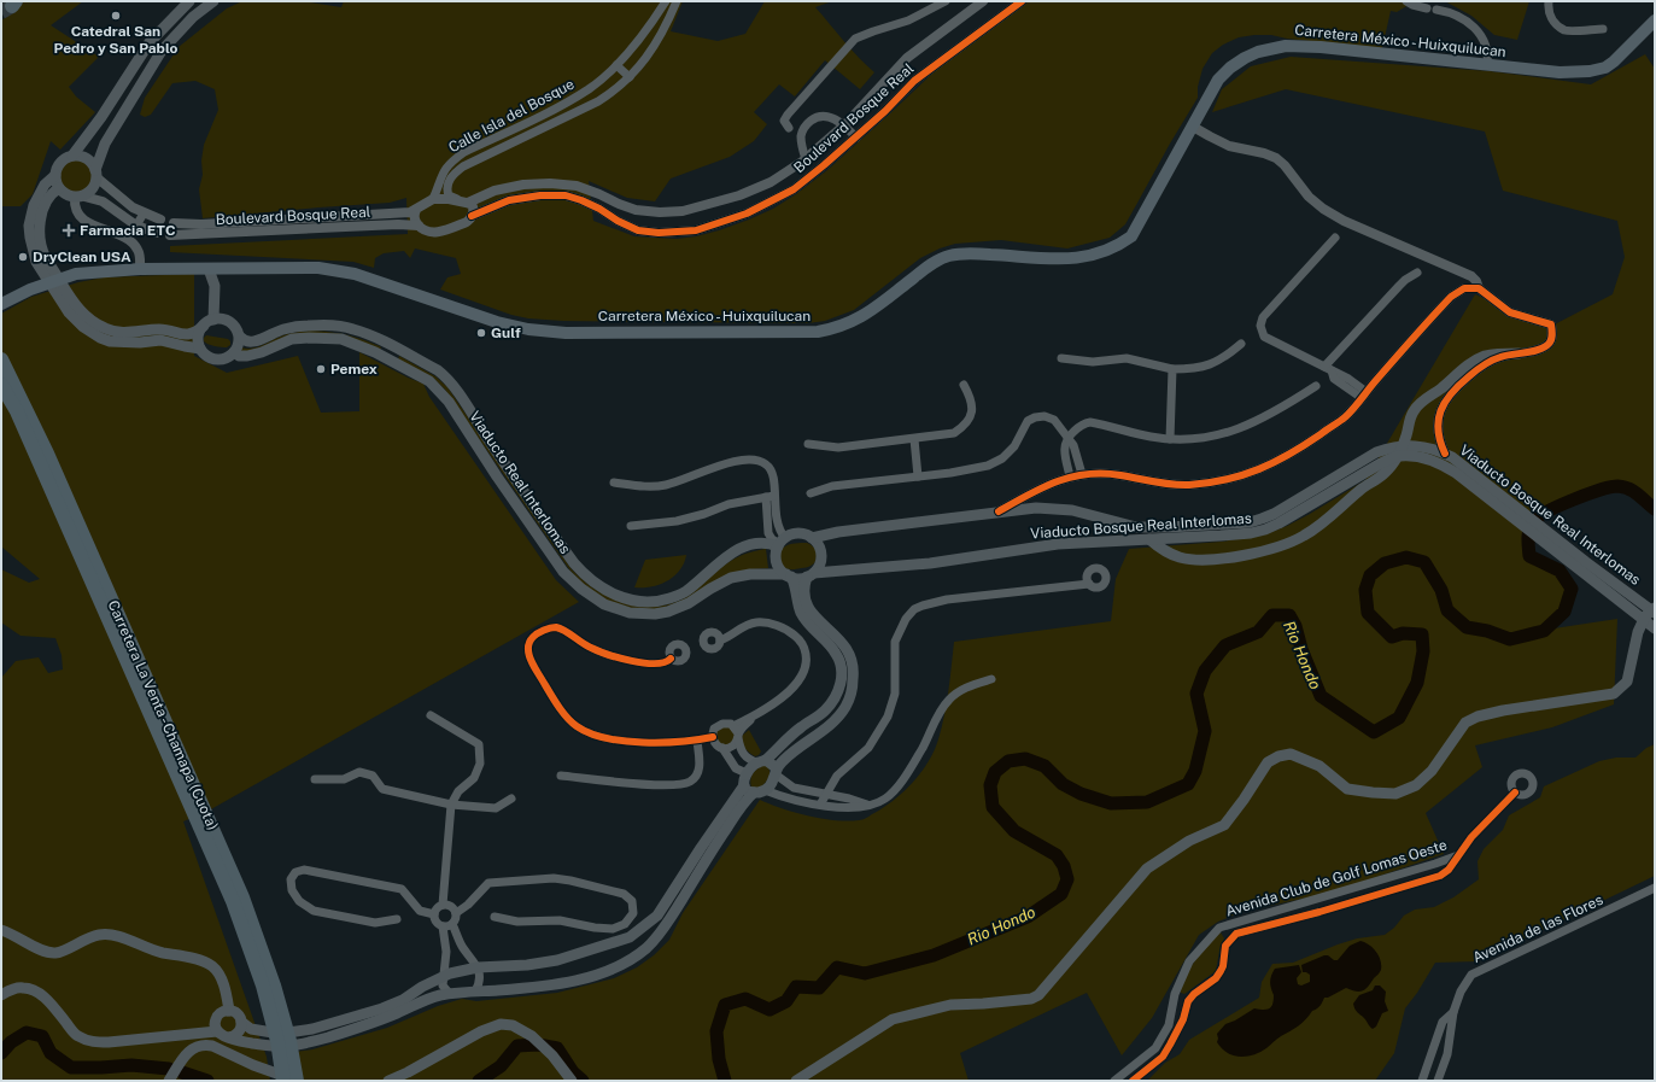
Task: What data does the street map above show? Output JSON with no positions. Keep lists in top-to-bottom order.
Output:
{
  "streets": {
    "highway": ["Carretera La Venta - Chamapa (Cuota)"],
    "main road": ["Carretera México - Huixquilucan", "Viaducto Real Interlomas", "Viaducto Bosque Real Interlomas"],
    "street": [
      "Calle Isla del Bosque",
      "Boulevard Bosque Real",
      "Avenida Club de Golf Lomas Oeste",
      "Avenida de las Flores"
    ]
  },
  "crossings": [
    ["Viaducto Real Interlomas", "Viaducto Bosque Real Interlomas"]
  ],
  "water": ["Rio Hondo"],
  "places": {
    "other": [
      "Catedral San Pedro y San Pablo",
      "DryClean USA",
      "Gulf",
      "Pemex"
    ],
    "health": ["Farmacia ETC"]
  }
}
